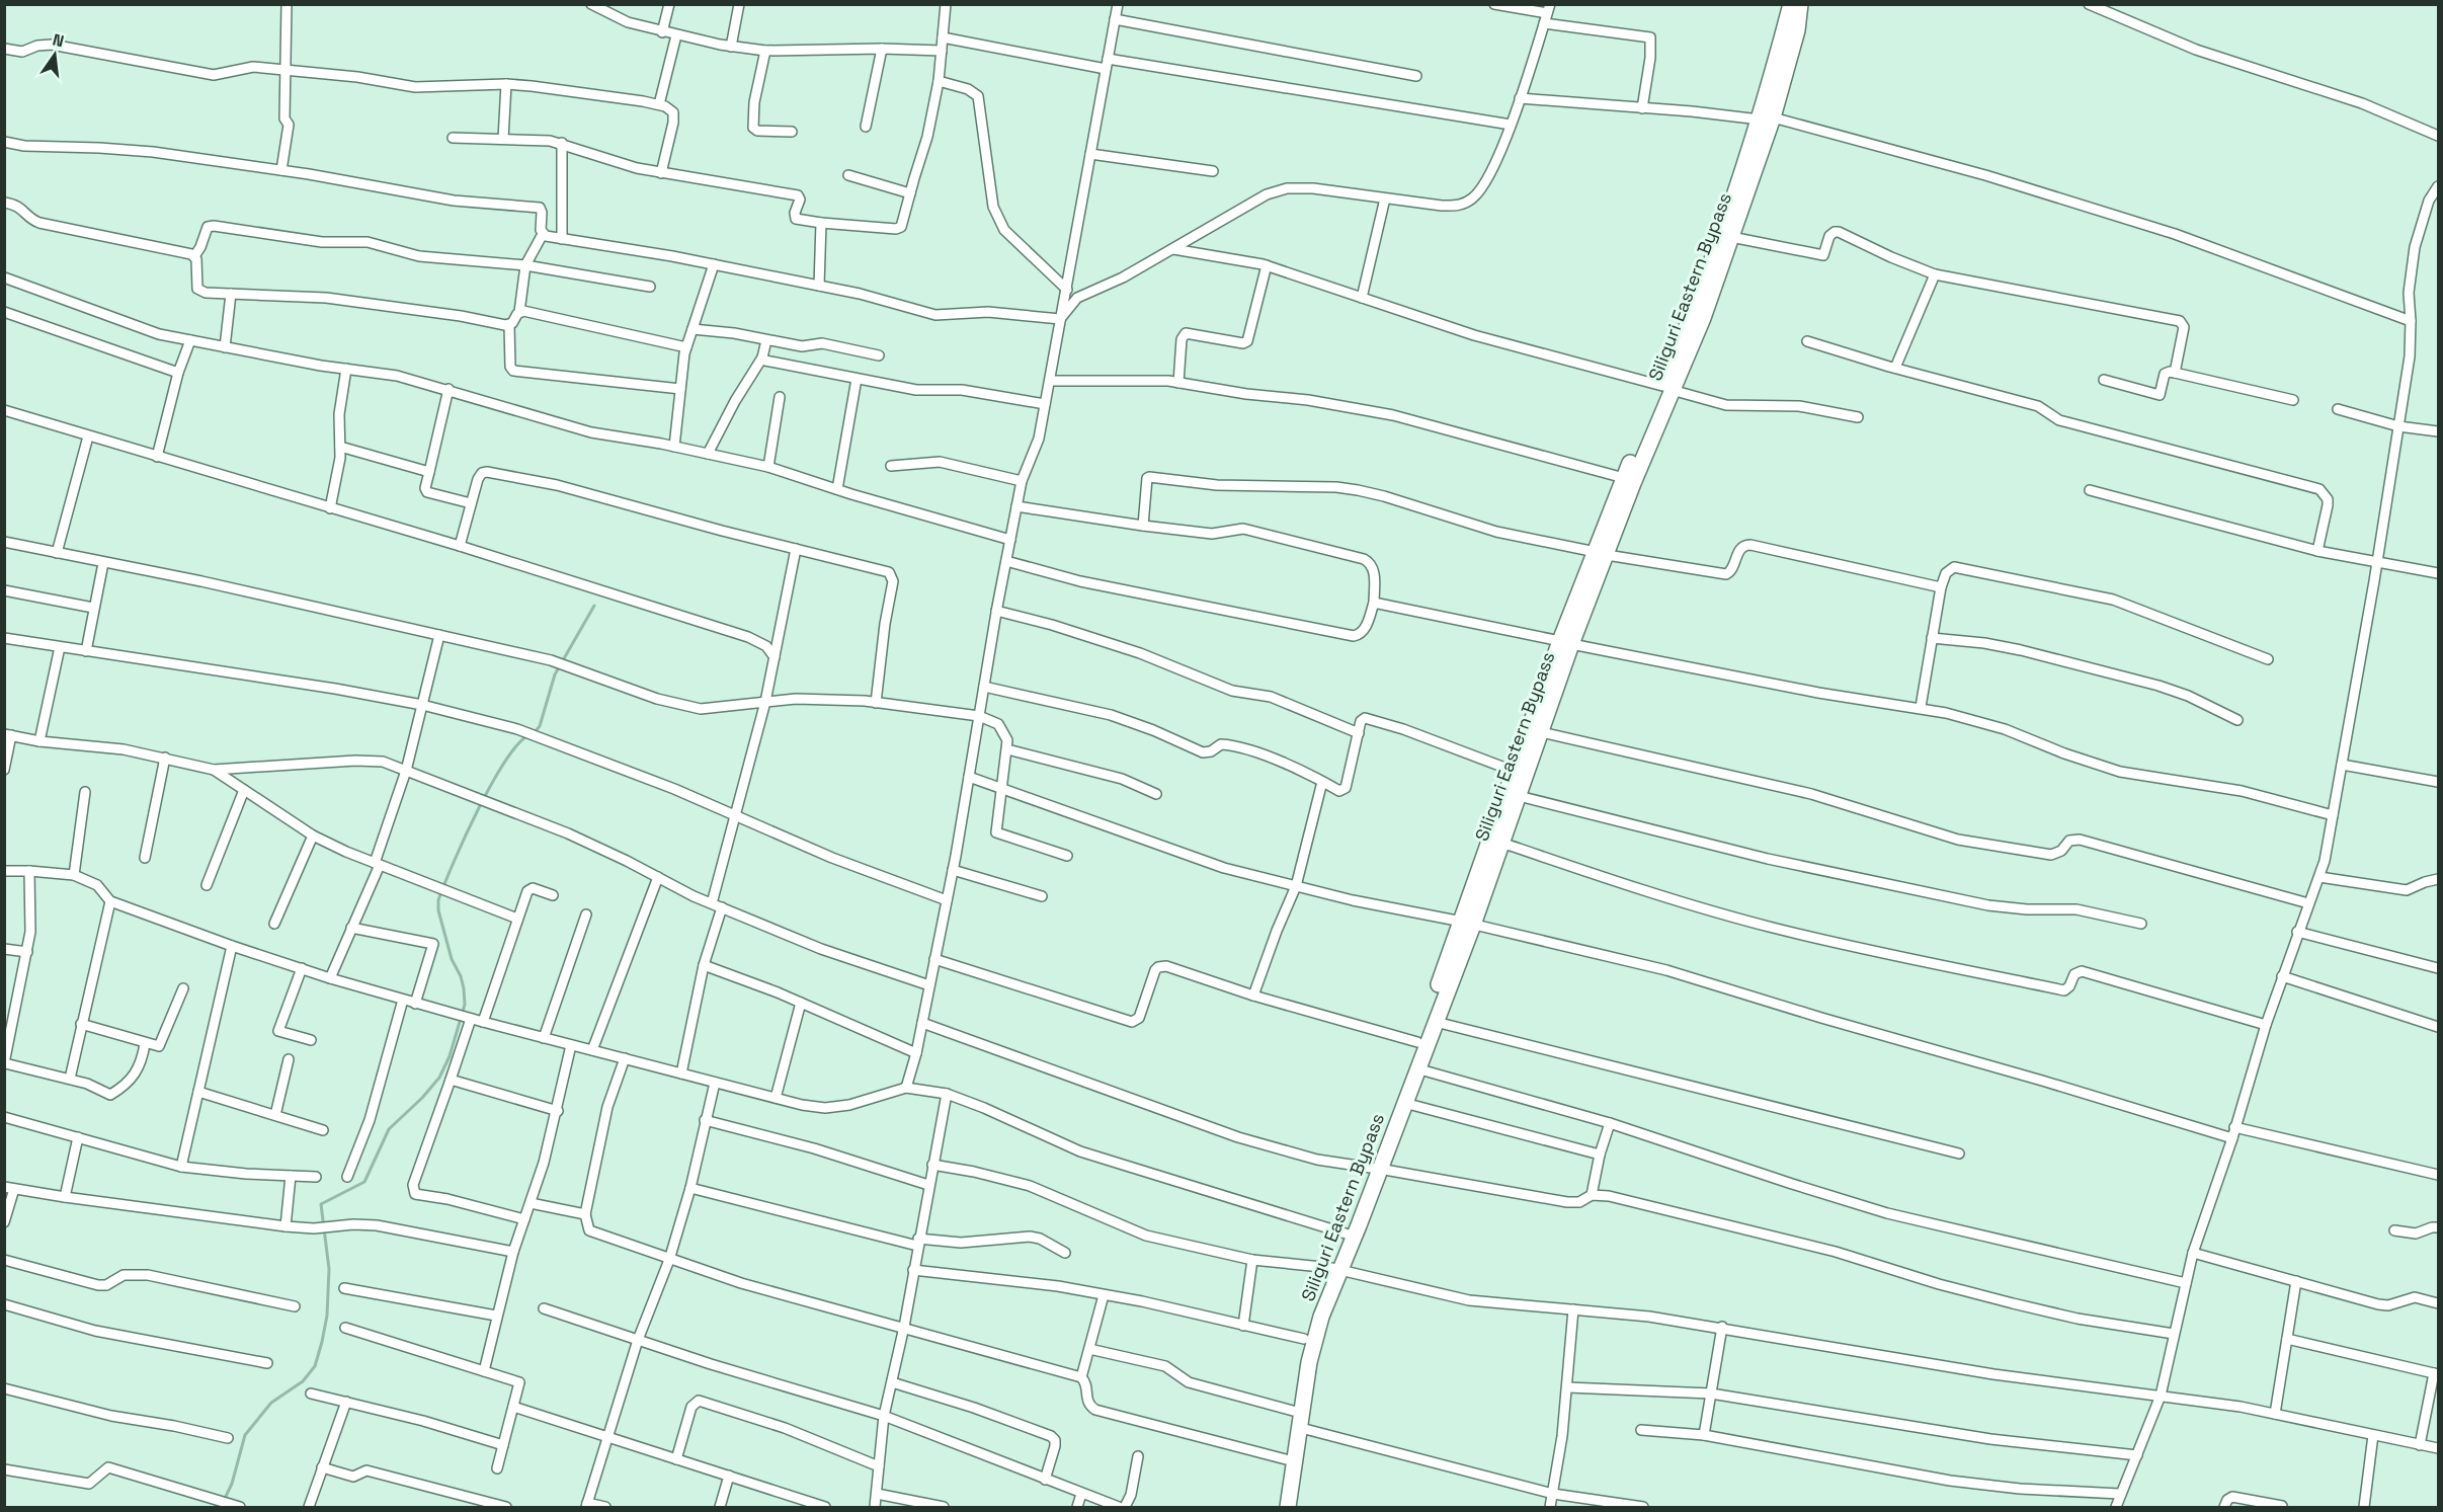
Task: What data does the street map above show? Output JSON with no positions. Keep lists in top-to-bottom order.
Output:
{
  "streets": {
    "main road": ["Siliguri Eastern Bypass"]
  },
  "north": "top"
}
